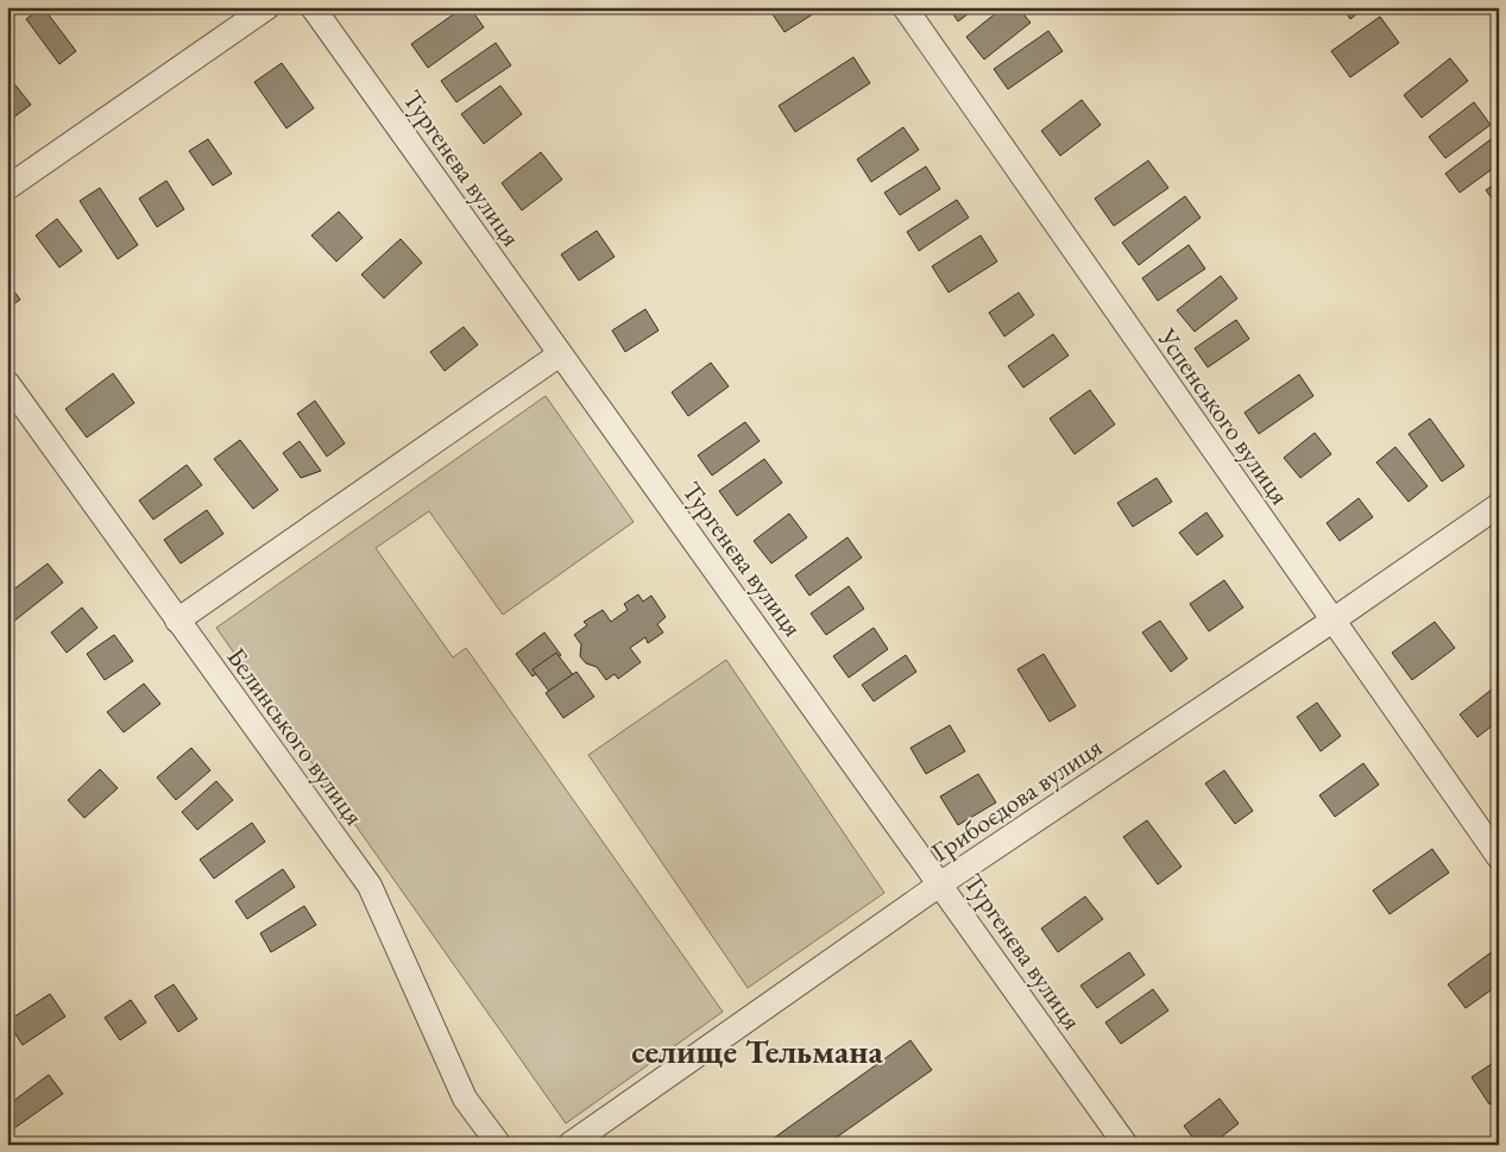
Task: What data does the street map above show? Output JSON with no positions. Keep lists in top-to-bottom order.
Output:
{
  "streets": {
    "street": [
      "Тургенєва вулиця",
      "Успенського вулиця",
      "Белинського вулиця",
      "Грибоєдова вулиця"
    ]
  },
  "crossings": [
    ["Тургенєва вулиця", "Грибоєдова вулиця"],
    ["Успенського вулиця", "Грибоєдова вулиця"]
  ],
  "districts": ["селище Тельмана"]
}
